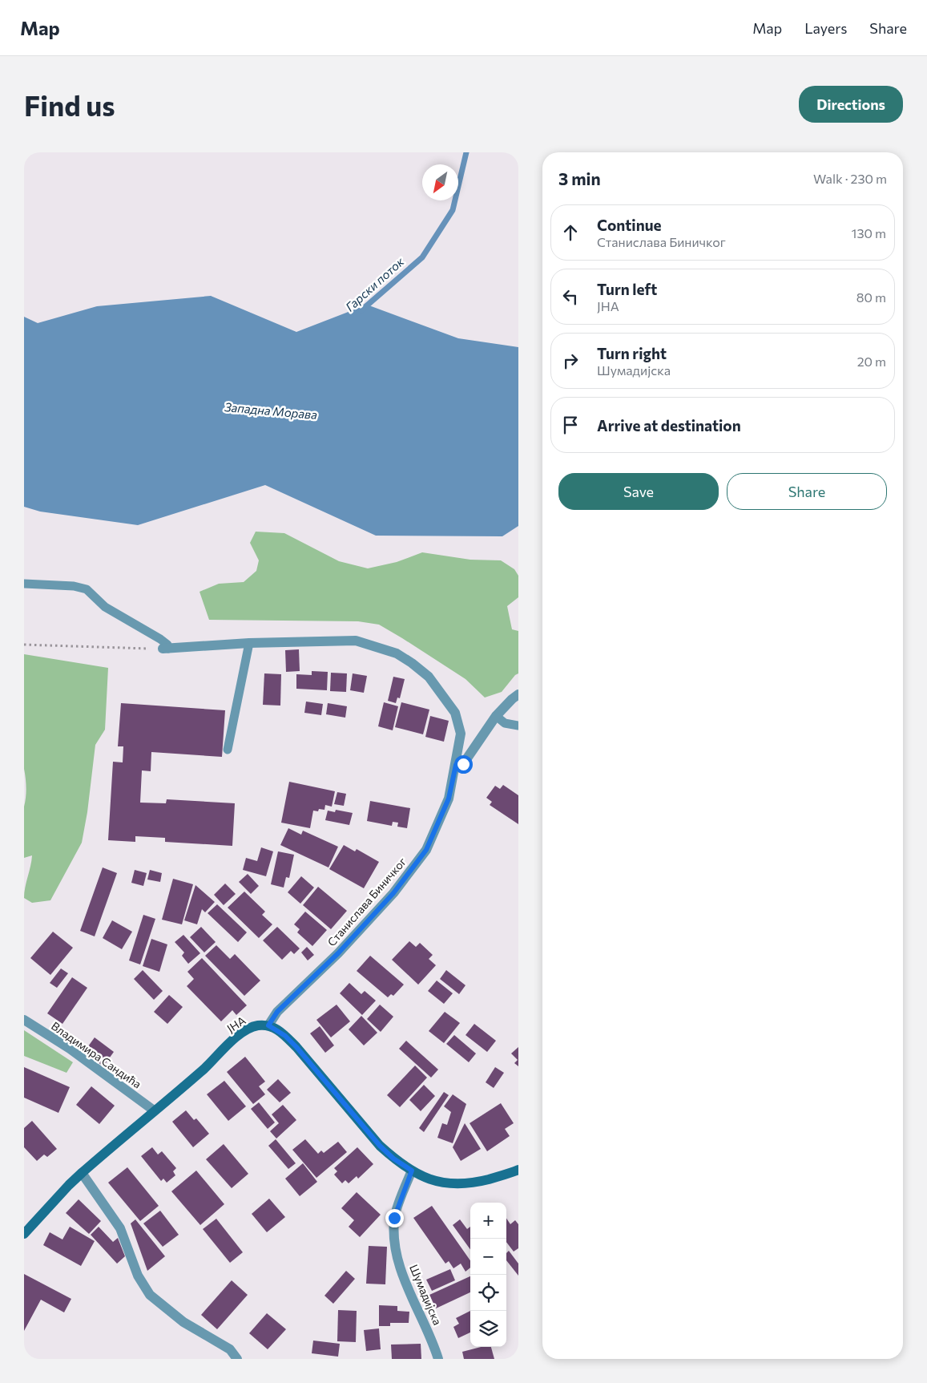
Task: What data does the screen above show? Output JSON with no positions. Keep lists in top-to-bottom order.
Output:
{
  "streets": {
    "main road": ["ЈНА"],
    "street": ["Станислава Биничког", "Владимира Сандића", "Шумадијска"]
  },
  "crossings": [
    ["Станислава Биничког", "ЈНА"],
    ["ЈНА", "Владимира Сандића"]
  ],
  "water": ["Гарски поток", "Западна Морава"],
  "north": "bottom left",
  "page": {
    "header": "Map",
    "nav": ["Map", "Layers", "Share"],
    "buttons": [
      "Directions",
      ["Save", "Share"]
    ],
    "title": "Find us",
    "heading": ["3 min", "Walk · 230 m"],
    "list": [
      ["Continue", "Станислава Биничког", "130 m"],
      ["Turn left", "ЈНА", "80 m"],
      ["Turn right", "Шумадијска", "20 m"],
      "Arrive at destination"
    ],
    "map_buttons": ["+", "−"]
  }
}
